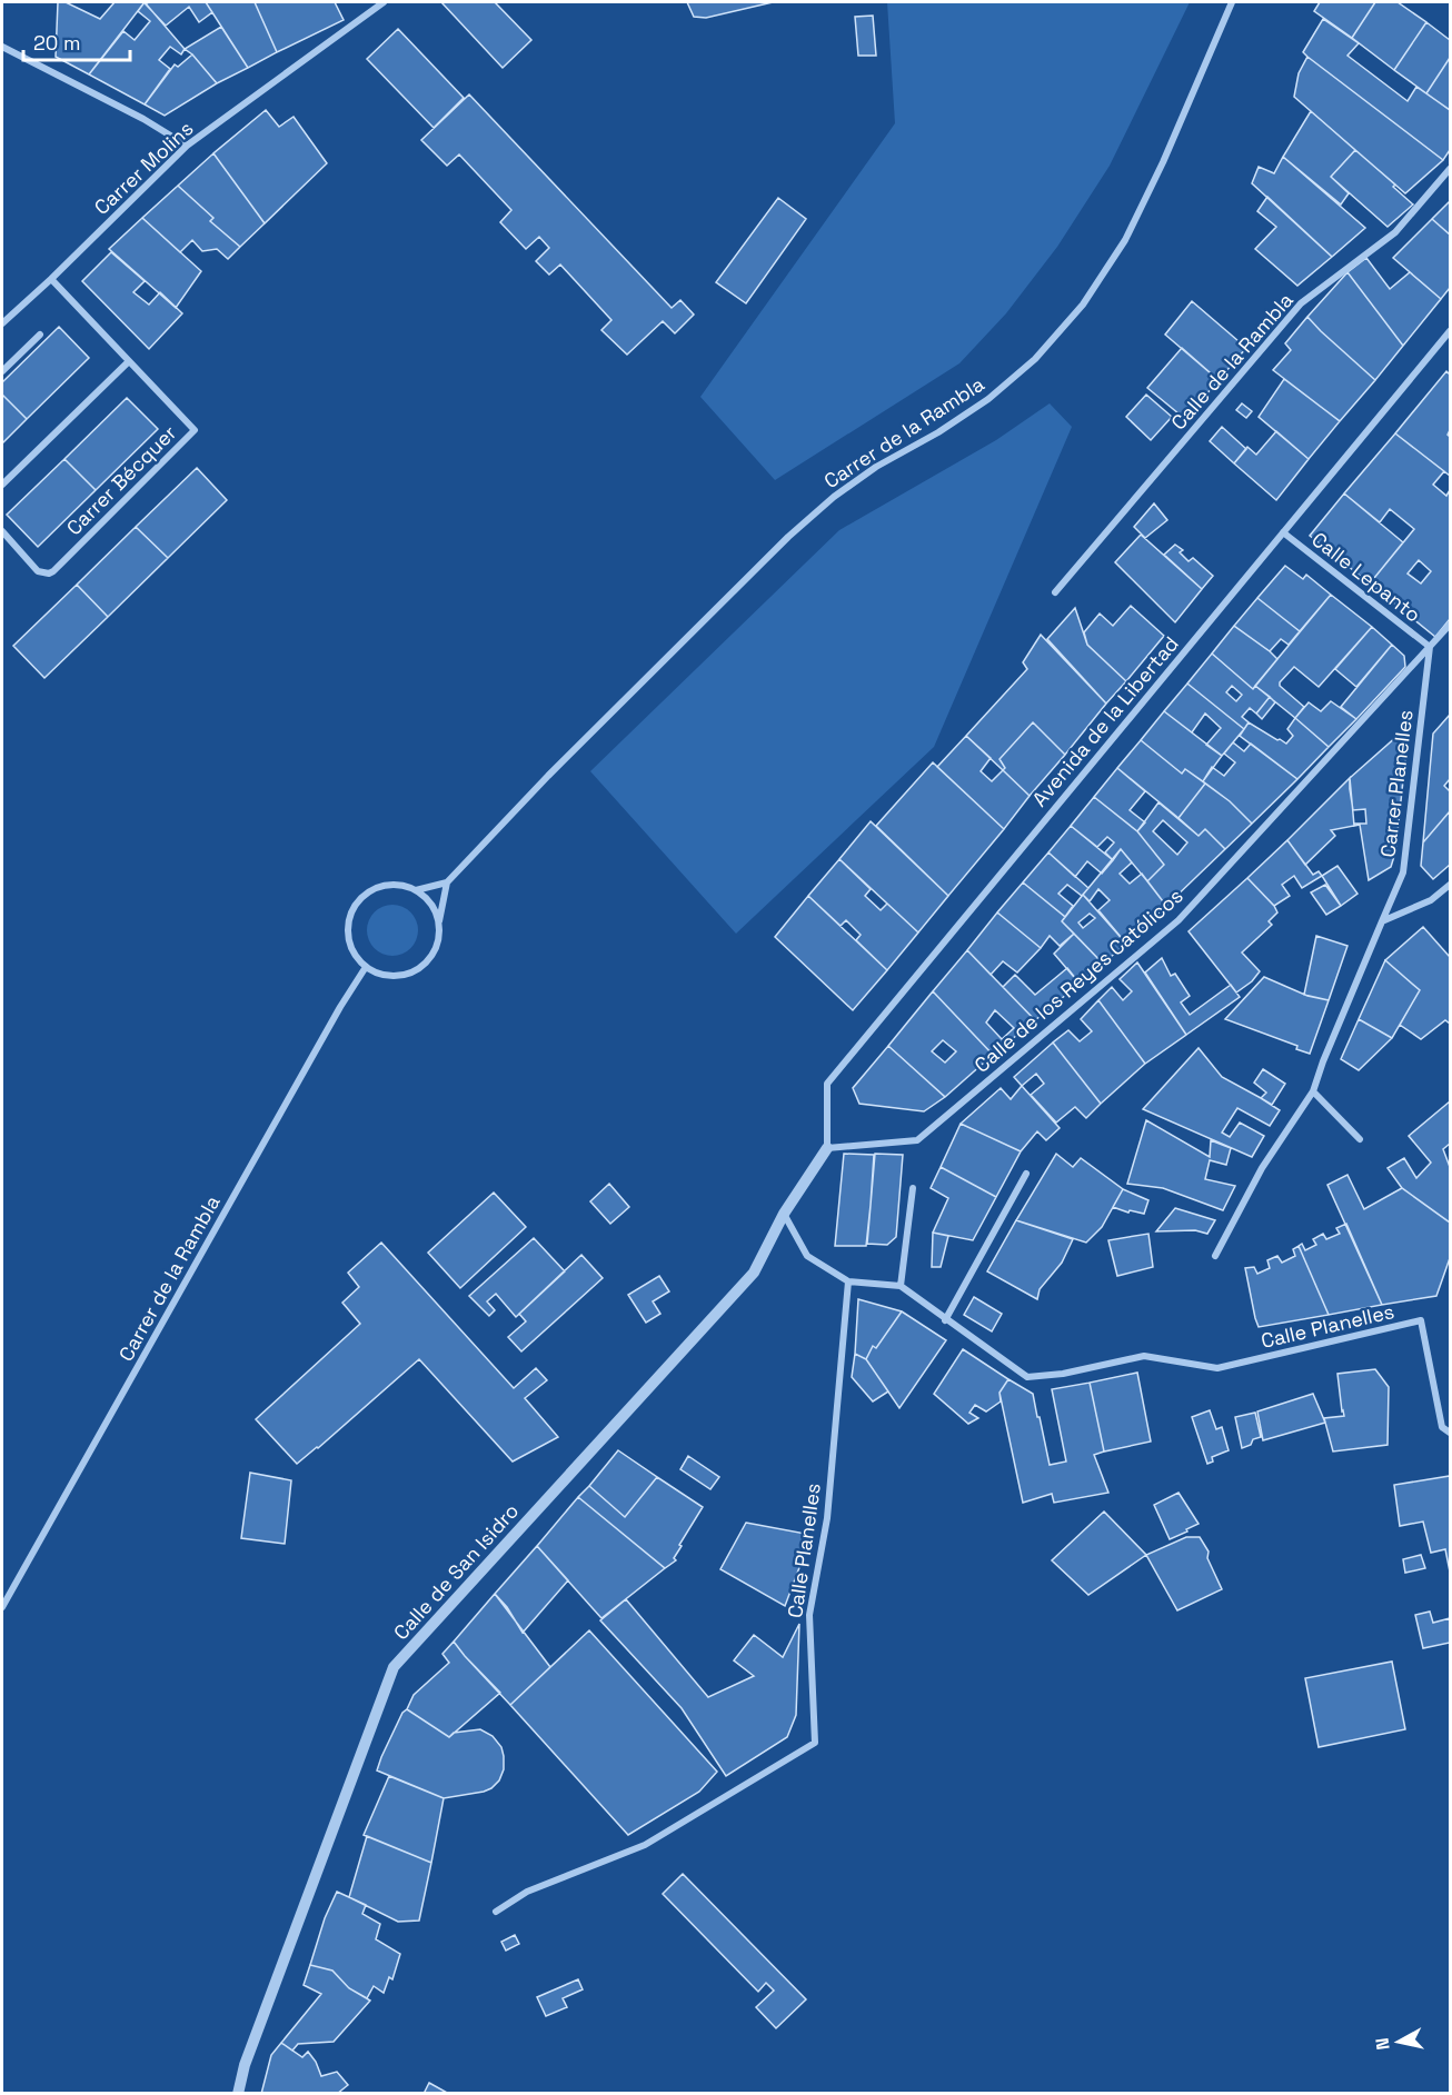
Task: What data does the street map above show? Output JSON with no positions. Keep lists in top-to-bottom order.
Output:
{
  "streets": {
    "street": [
      "Carrer Molins",
      "Calle de la Rambla",
      "Carrer de la Rambla",
      "Carrer Bécquer",
      "Calle Lepanto",
      "Avenida de la Libertad",
      "Carrer Planelles",
      "Calle de los Reyes Católicos",
      "Calle Planelles",
      "Calle de San Isidro"
    ]
  },
  "crossings": [
    ["Carrer Molins", "Carrer Bécquer"],
    ["Calle Lepanto", "Avenida de la Libertad"],
    ["Calle Lepanto", "Carrer Planelles"],
    ["Calle Lepanto", "Calle de los Reyes Católicos"],
    ["Avenida de la Libertad", "Calle de los Reyes Católicos"],
    ["Avenida de la Libertad", "Calle de San Isidro"],
    ["Carrer Planelles", "Calle de los Reyes Católicos"],
    ["Calle de los Reyes Católicos", "Calle de San Isidro"]
  ],
  "scale_bar": "20 m",
  "north": "left"
}
